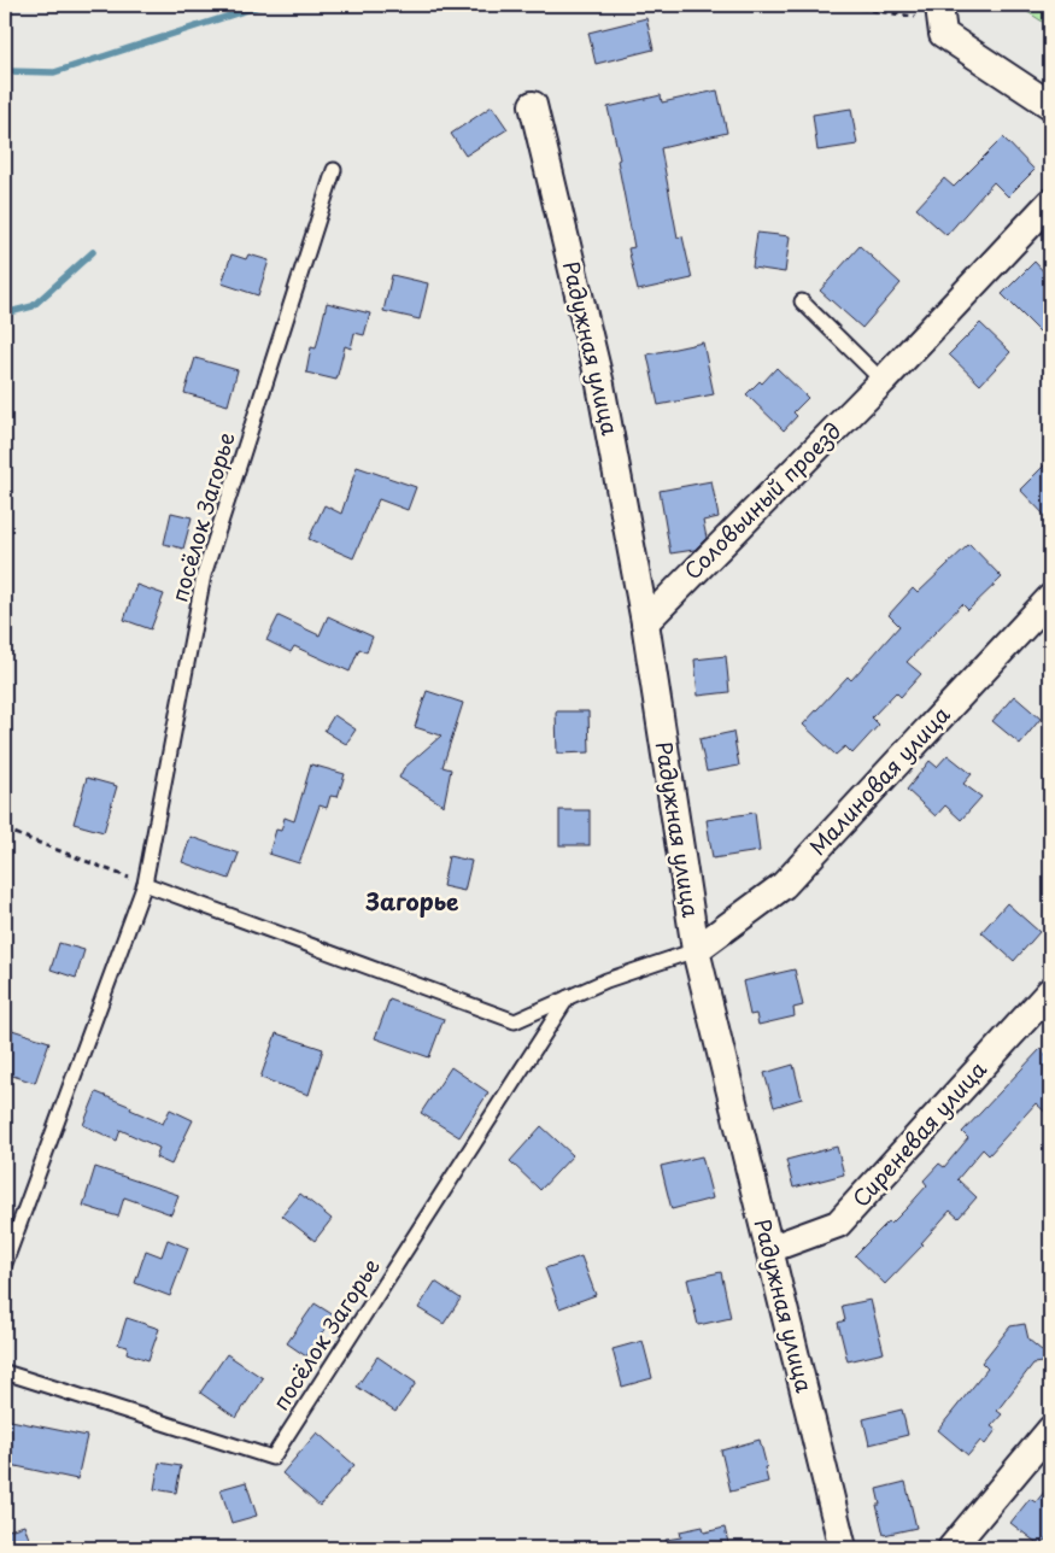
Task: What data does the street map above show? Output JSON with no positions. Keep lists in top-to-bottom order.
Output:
{
  "streets": {
    "street": [
      "Радужная улица",
      "Соловьиный проезд",
      "Малиновая улица",
      "Сиреневая улица"
    ],
    "lane": ["посёлок Загорье"]
  },
  "crossings": [
    ["Радужная улица", "Соловьиный проезд"],
    ["Радужная улица", "Малиновая улица"],
    ["Радужная улица", "Сиреневая улица"]
  ],
  "districts": ["Загорье"]
}
